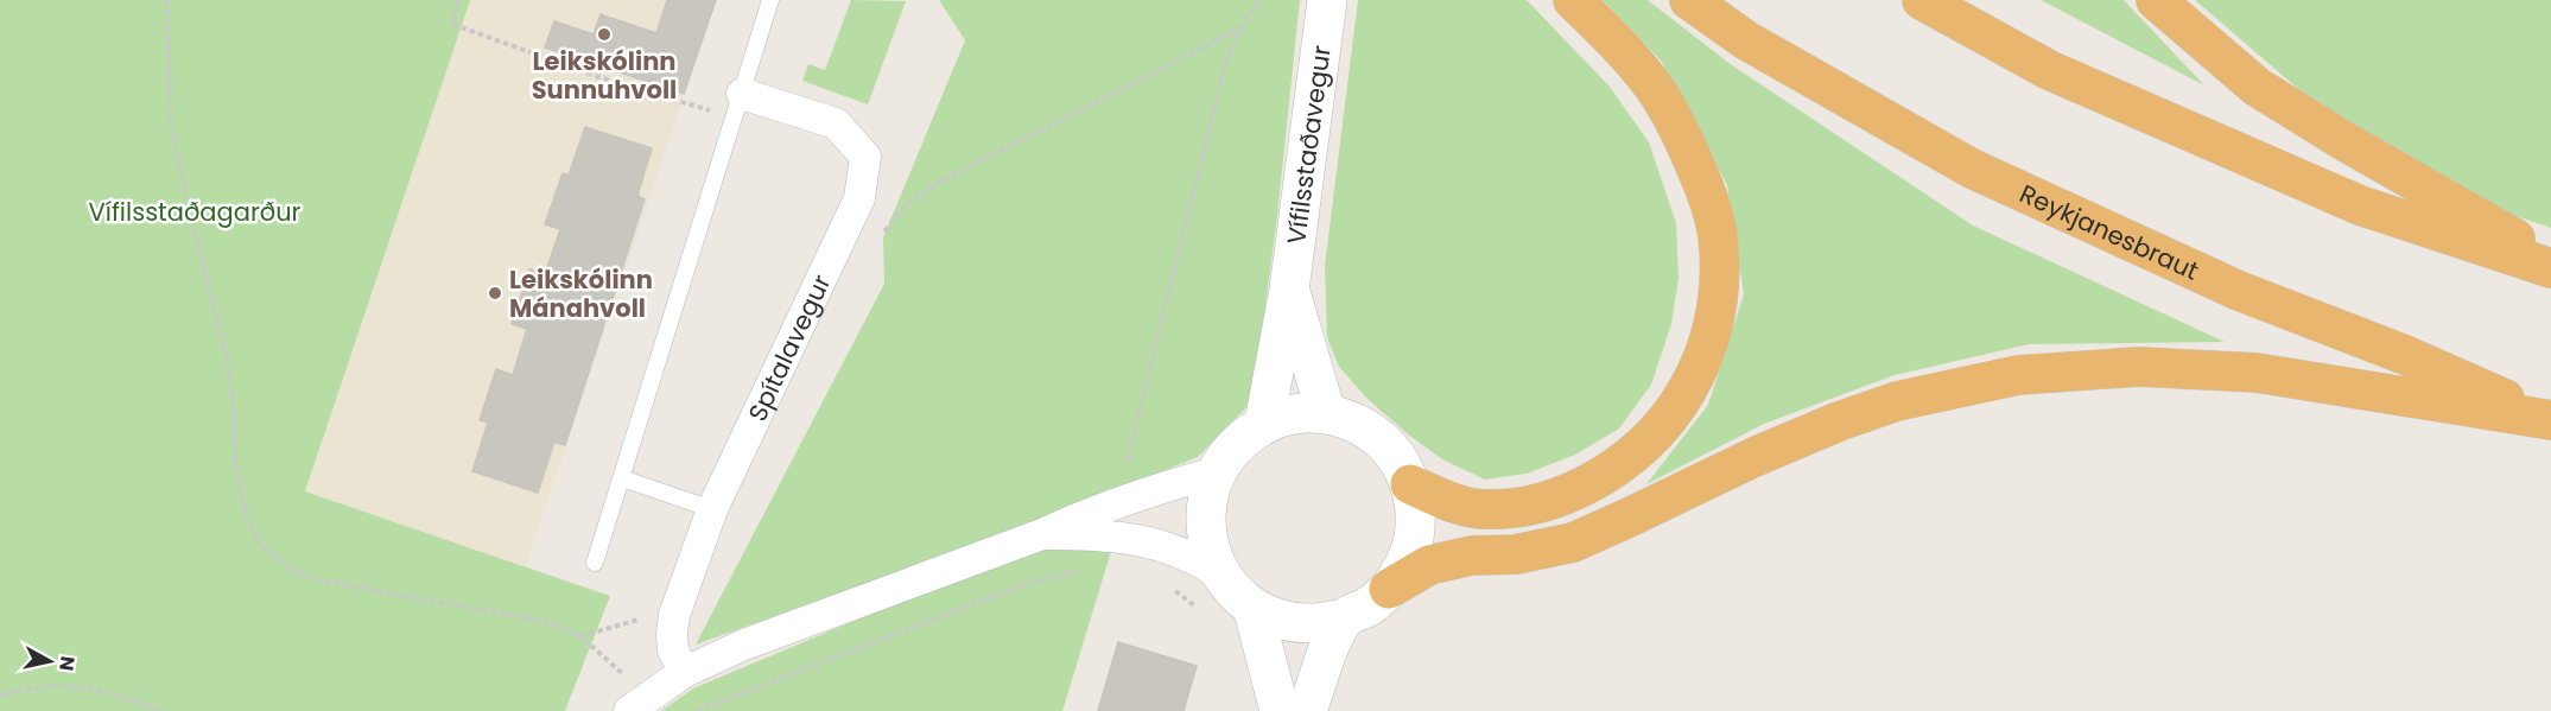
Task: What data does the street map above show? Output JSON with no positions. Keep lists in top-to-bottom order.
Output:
{
  "streets": {
    "highway": ["Reykjanesbraut"],
    "main road": ["Vífilsstaðavegur"],
    "street": ["Spítalavegur"]
  },
  "parks": ["Vífilsstaðagarður"],
  "places": ["Leikskólinn Sunnuhvoll", "Leikskólinn Mánahvoll"],
  "north": "right"
}
